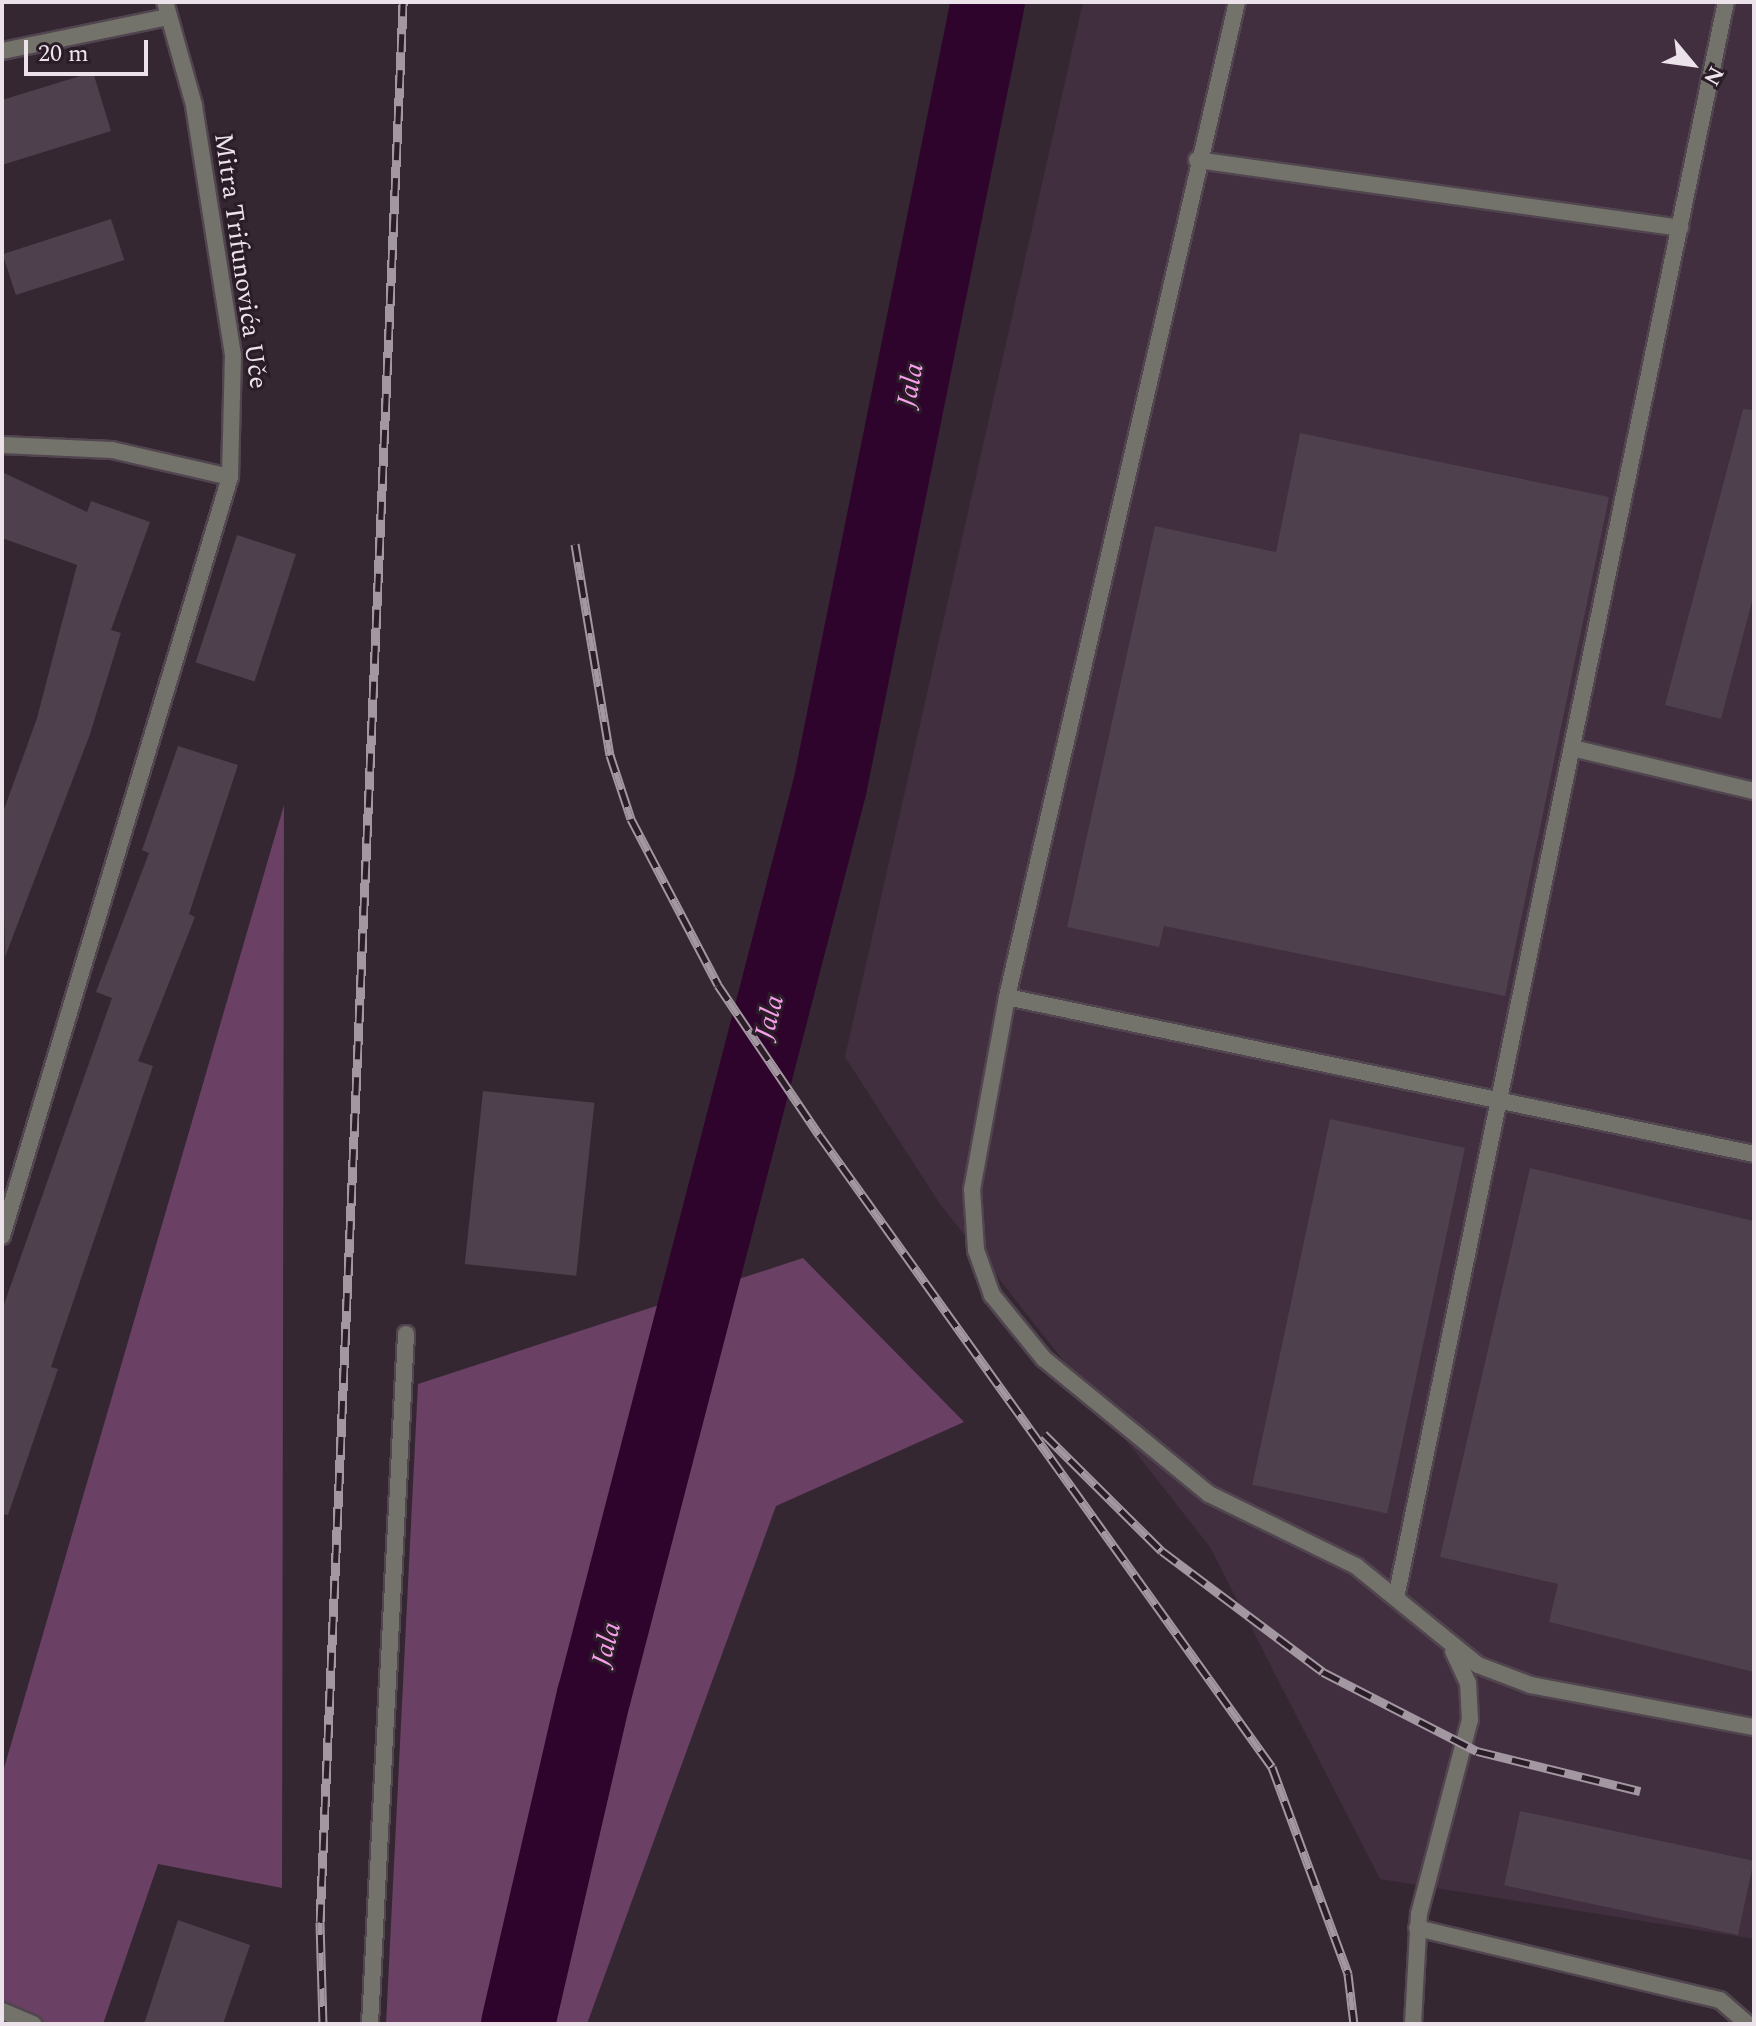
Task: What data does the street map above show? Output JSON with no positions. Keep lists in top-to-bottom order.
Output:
{
  "streets": {
    "street": ["Mitra Trifunovića Uče"]
  },
  "water": ["Jala"],
  "scale_bar": "20 m",
  "north": "bottom right"
}
